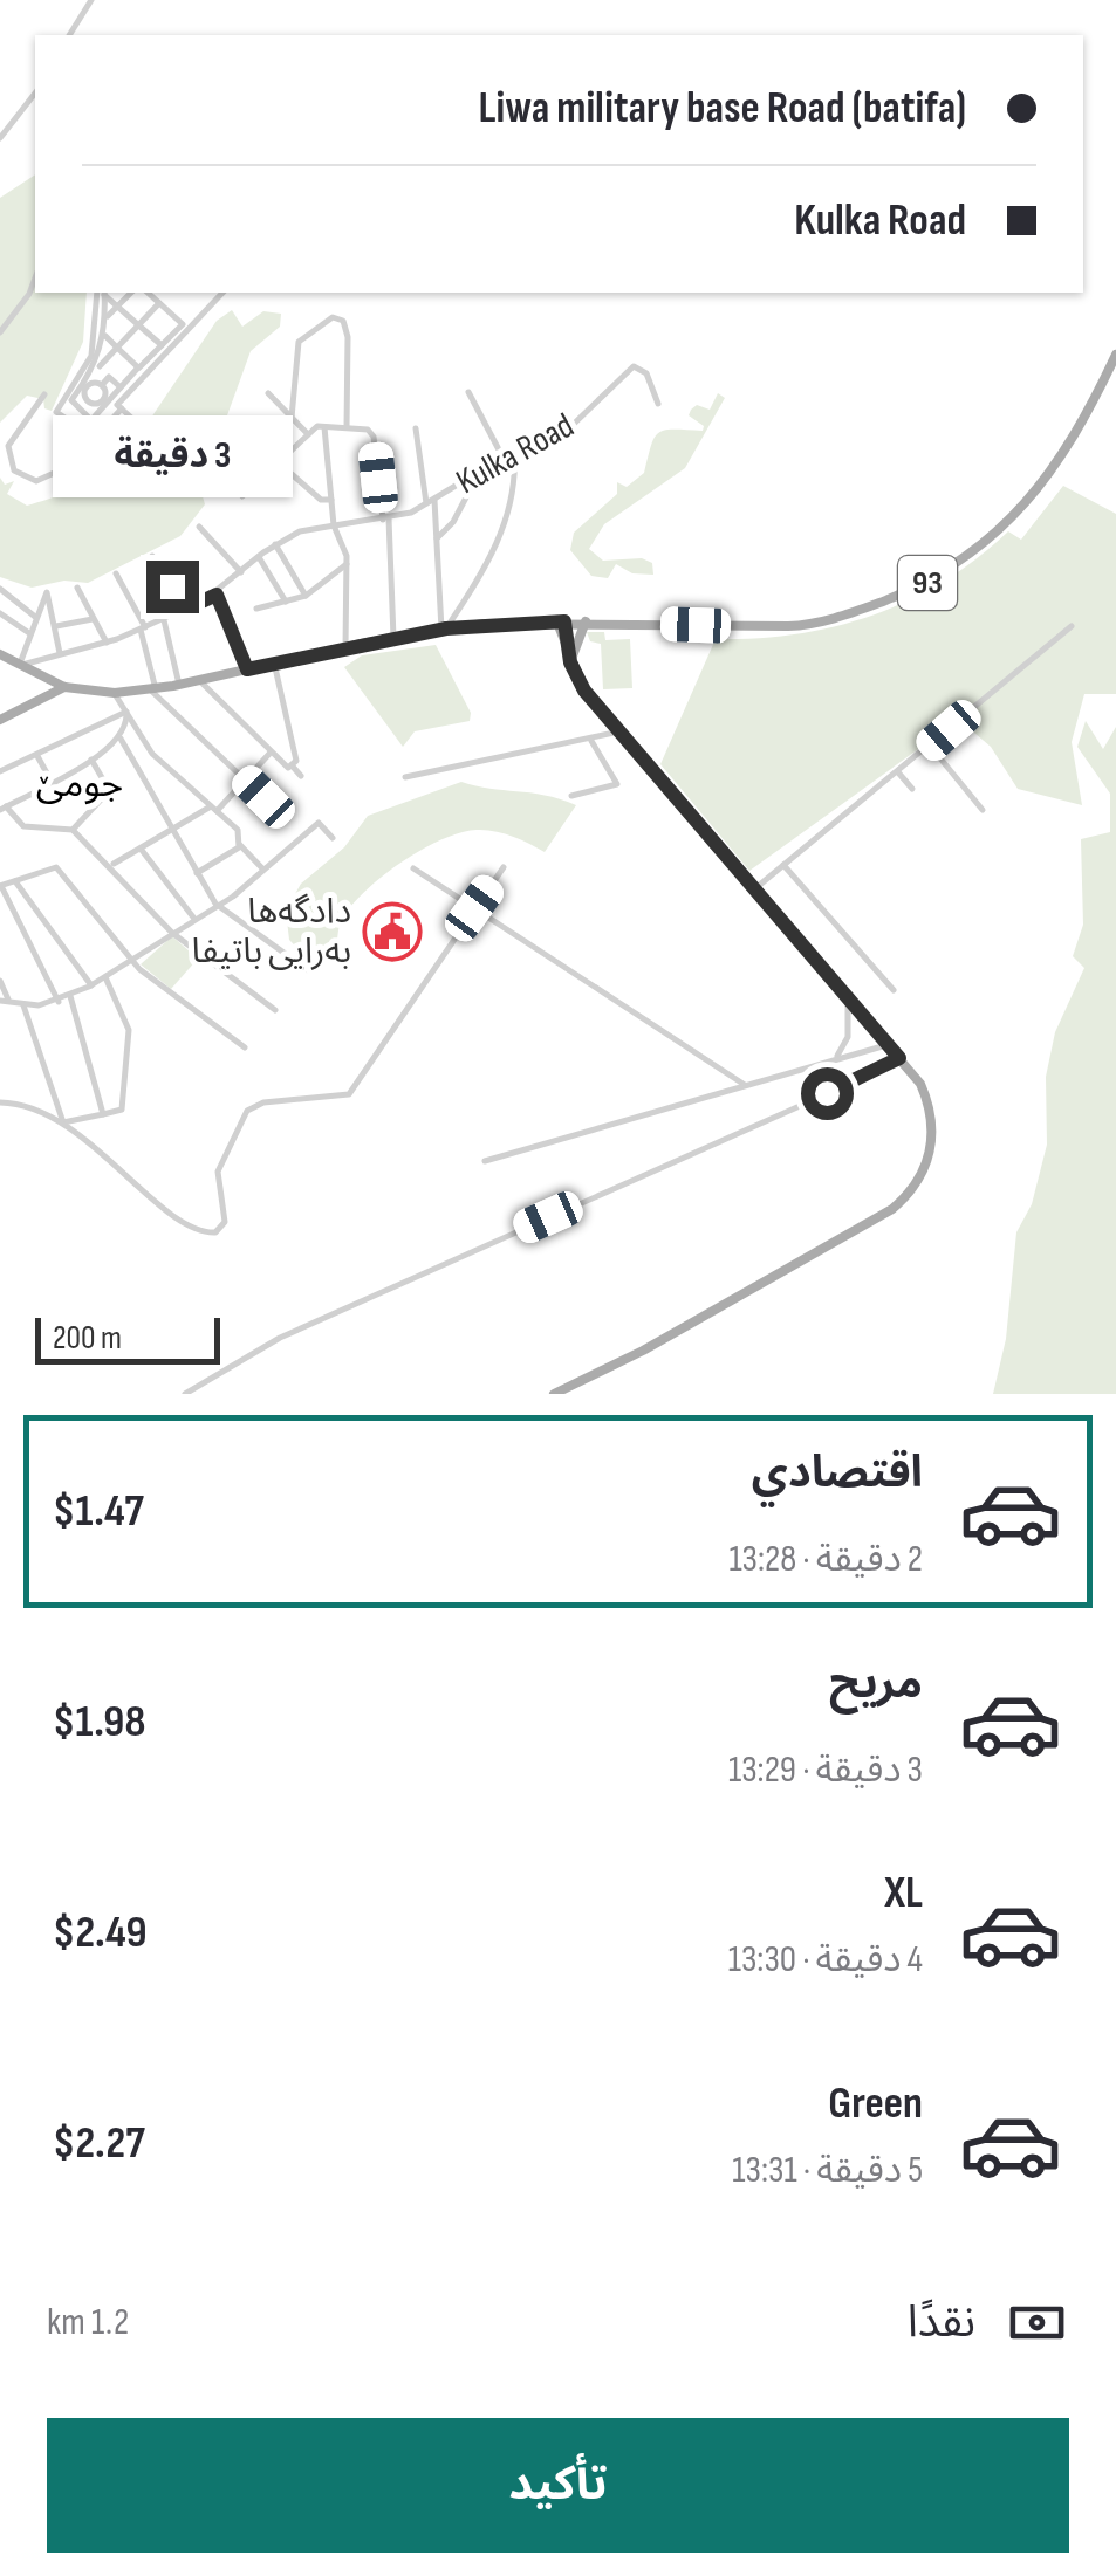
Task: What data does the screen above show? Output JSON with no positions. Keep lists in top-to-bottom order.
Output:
{
  "streets": {
    "main road": ["93"],
    "street": ["Kulka Road"]
  },
  "crossings": [
    ["Kulka Road", "93"]
  ],
  "districts": ["جومێ"],
  "places": {
    "public building": ["دادگه‌ها به‌رايى باتيفا"]
  },
  "scale_bar": "200 m",
  "page": {
    "banner": ["Liwa military base Road (batifa)", "Kulka Road"],
    "bubble": "3 دقيقة",
    "scale": "200 m",
    "list": [
      {
        "name": "اقتصادي",
        "note": "2 دقيقة · 13:28",
        "value": "$1.47"
      },
      {
        "name": "مريح",
        "note": "3 دقيقة · 13:29",
        "value": "$1.98"
      },
      {
        "name": "XL",
        "note": "4 دقيقة · 13:30",
        "value": "$2.49"
      },
      {
        "name": "Green",
        "note": "5 دقيقة · 13:31",
        "value": "$2.27"
      }
    ],
    "pay": ["نقدًا", "1.2 km"],
    "buttons": "تأكيد"
  }
}
